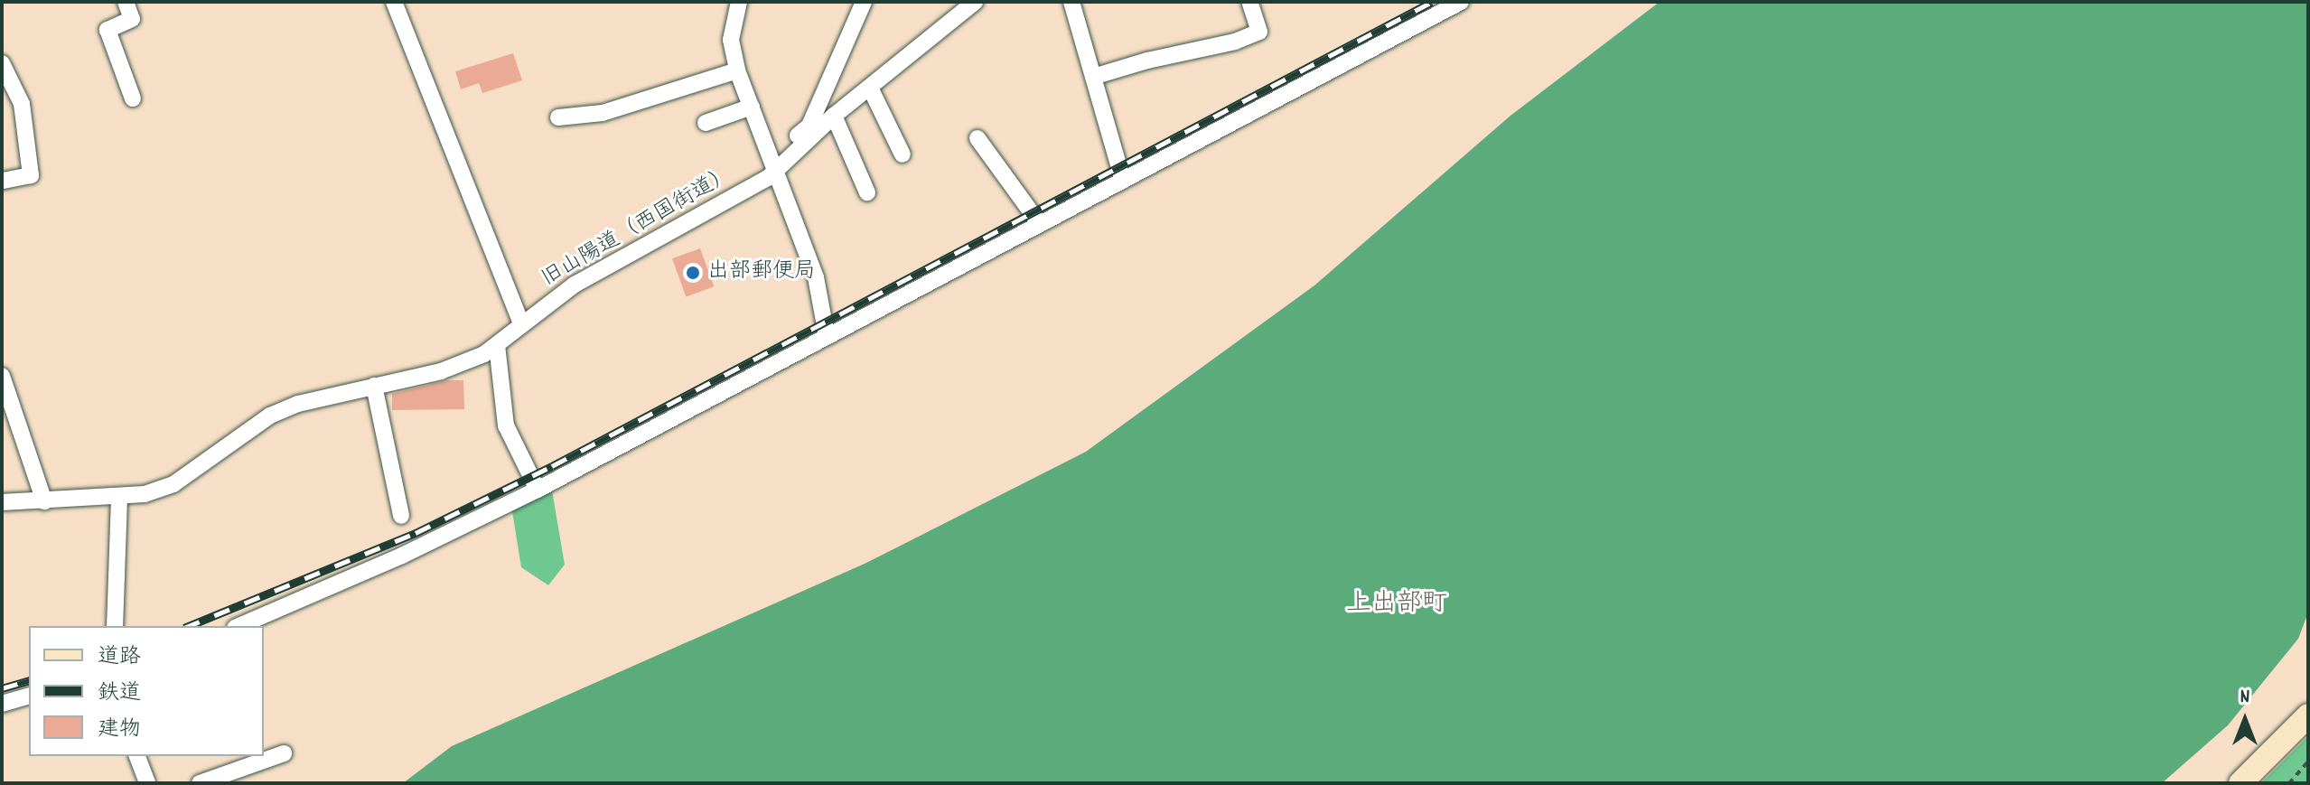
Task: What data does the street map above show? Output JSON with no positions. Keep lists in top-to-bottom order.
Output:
{
  "streets": {
    "street": ["旧山陽道（西国街道）"]
  },
  "districts": ["上出部町"],
  "places": ["出部郵便局"],
  "legend": ["道路", "鉄道", "建物"],
  "north": "top"
}
